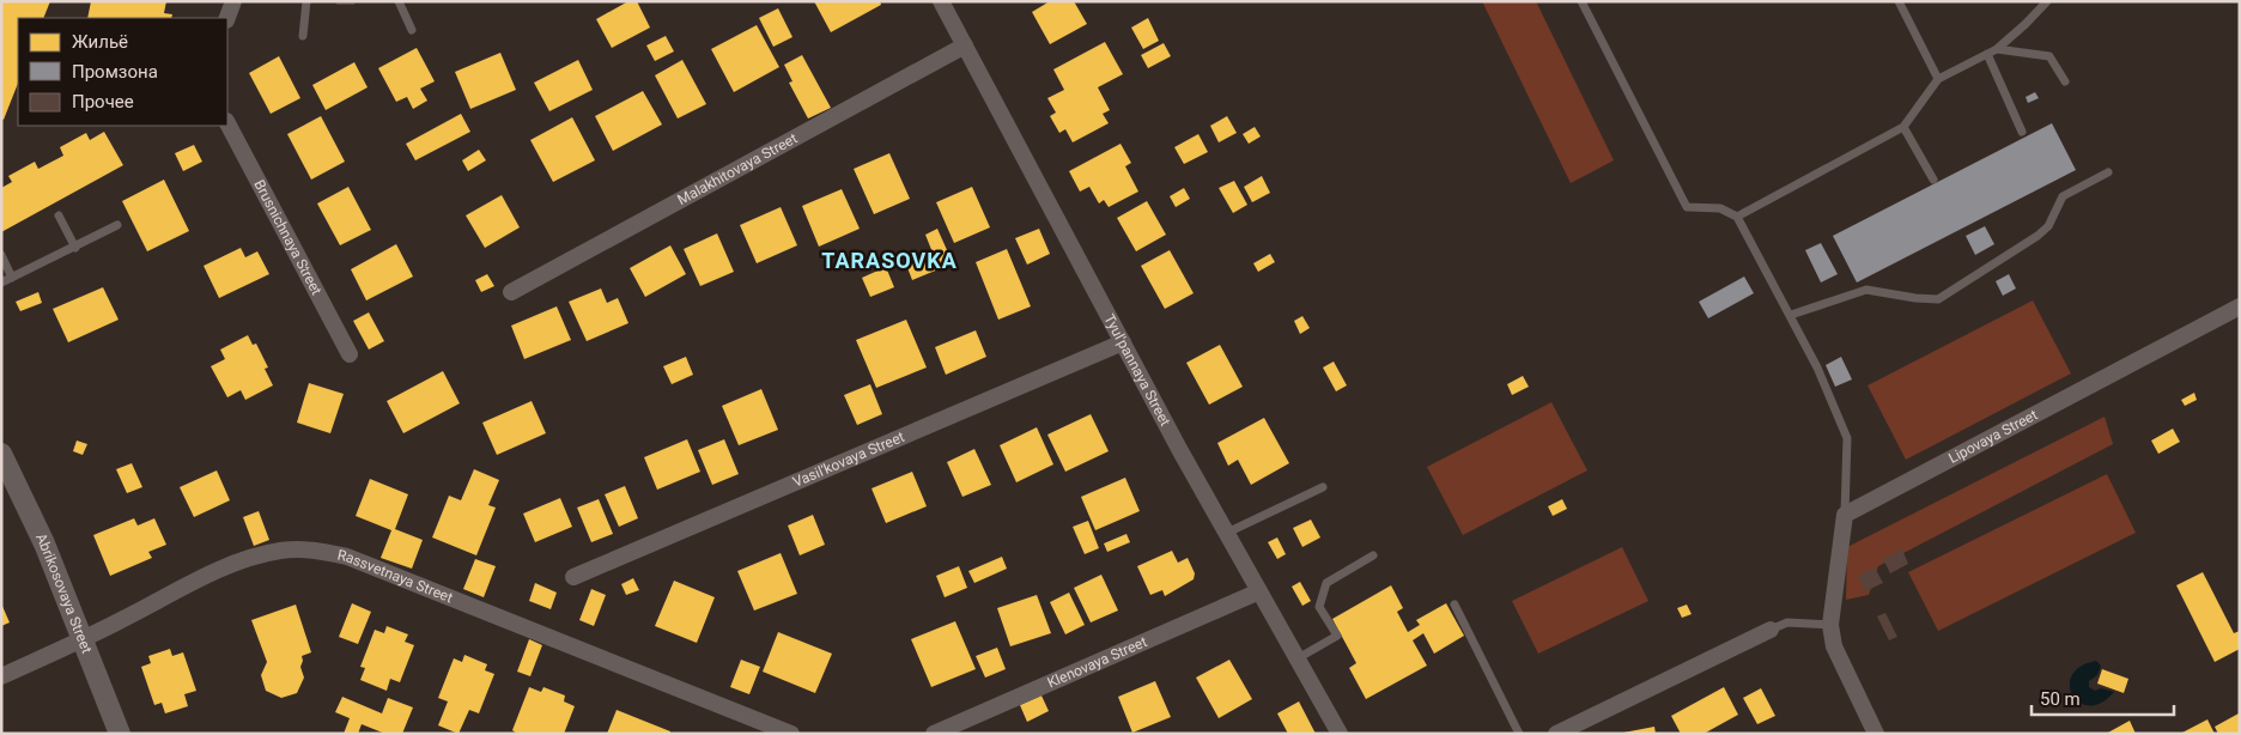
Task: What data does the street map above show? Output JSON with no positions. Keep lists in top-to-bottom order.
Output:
{
  "streets": {
    "street": [
      "Malakhitovaya Street",
      "Brusnichnaya Street",
      "Tyul'pannaya Street",
      "Lipovaya Street",
      "Vasil'kovaya Street",
      "Rassvetnaya Street",
      "Abrikosovaya Street",
      "Klenovaya Street"
    ]
  },
  "crossings": [
    ["Malakhitovaya Street", "Tyul'pannaya Street"],
    ["Tyul'pannaya Street", "Vasil'kovaya Street"],
    ["Tyul'pannaya Street", "Klenovaya Street"],
    ["Rassvetnaya Street", "Abrikosovaya Street"]
  ],
  "districts": ["TARASOVKA"],
  "legend": ["Жильё", "Промзона", "Прочее"],
  "scale_bar": "50 m"
}
